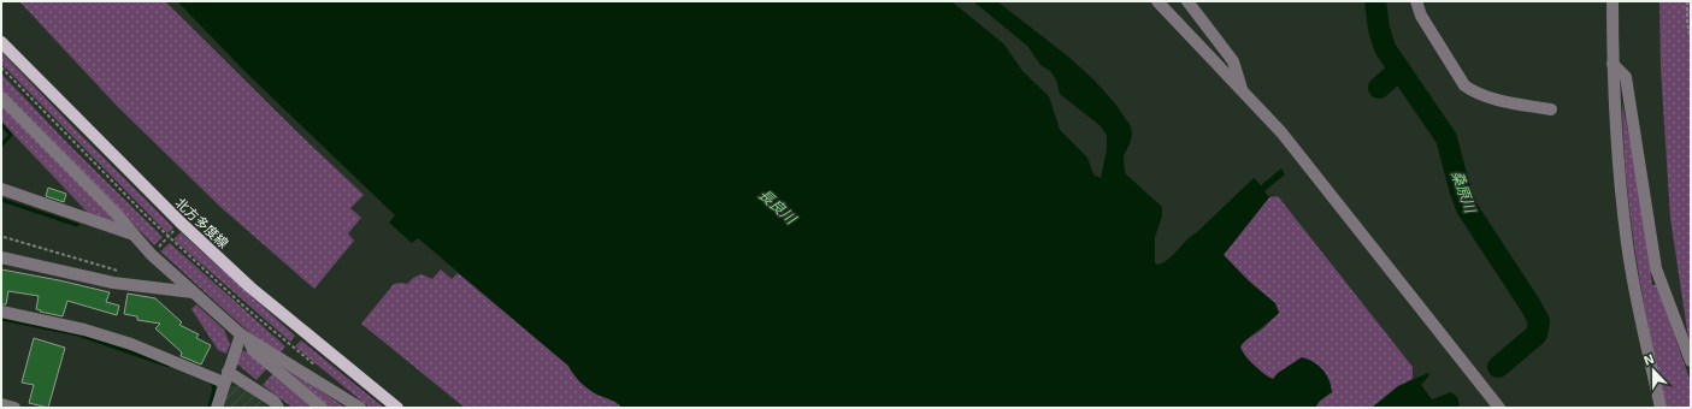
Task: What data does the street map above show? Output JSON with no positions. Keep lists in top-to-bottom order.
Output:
{
  "streets": {
    "main road": ["北方多度線"]
  },
  "water": ["桑原川", "長良川"],
  "north": "top"
}
